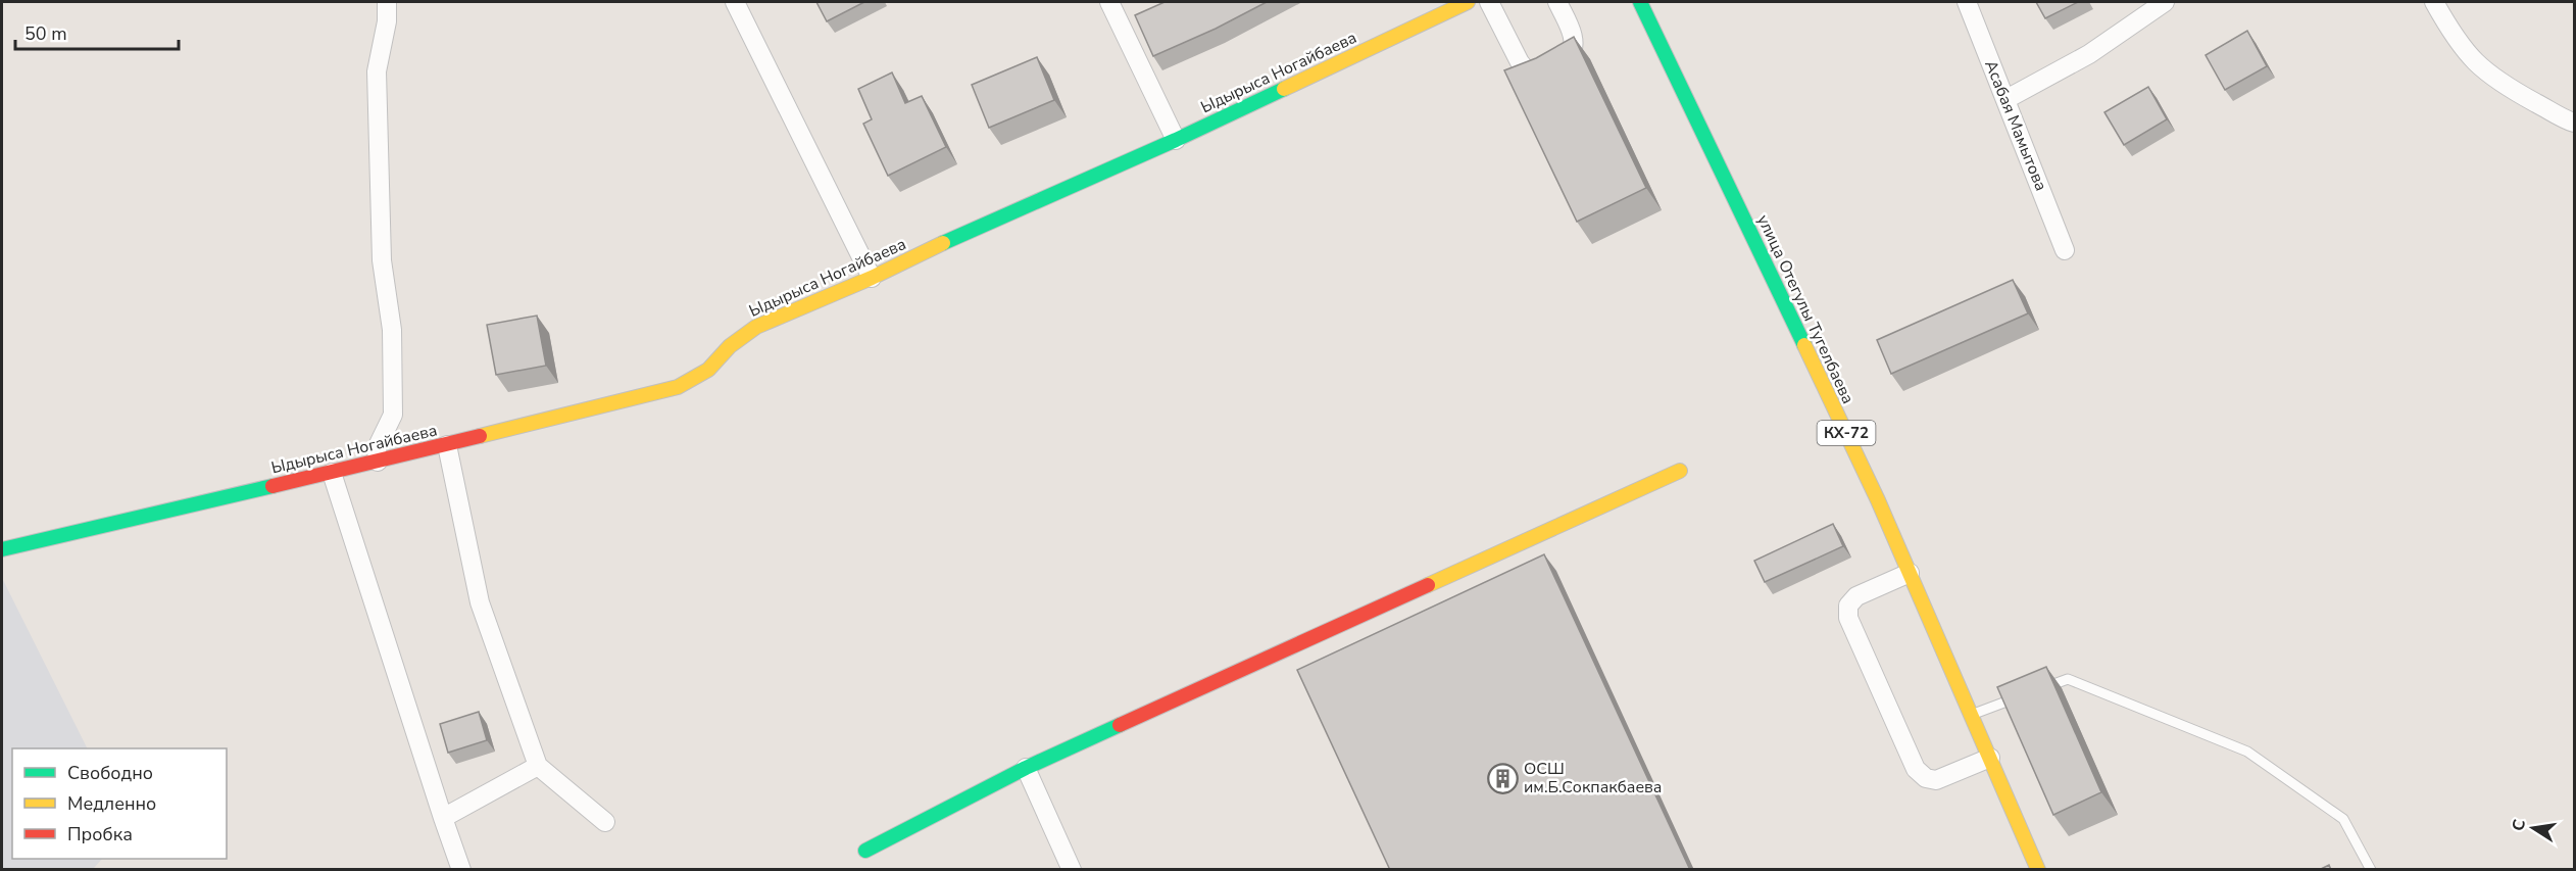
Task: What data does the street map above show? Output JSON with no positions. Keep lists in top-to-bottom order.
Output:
{
  "streets": {
    "street": [
      "Ыдырыса Ногайбаева",
      "Асабая Мамытова",
      "улица Отегулы Тугелбаева",
      "КХ-72"
    ]
  },
  "places": {
    "building": ["ОСШ им.Б.Сокпакбаева"]
  },
  "legend": ["Свободно", "Медленно", "Пробка"],
  "scale_bar": "50 m",
  "north": "left"
}
